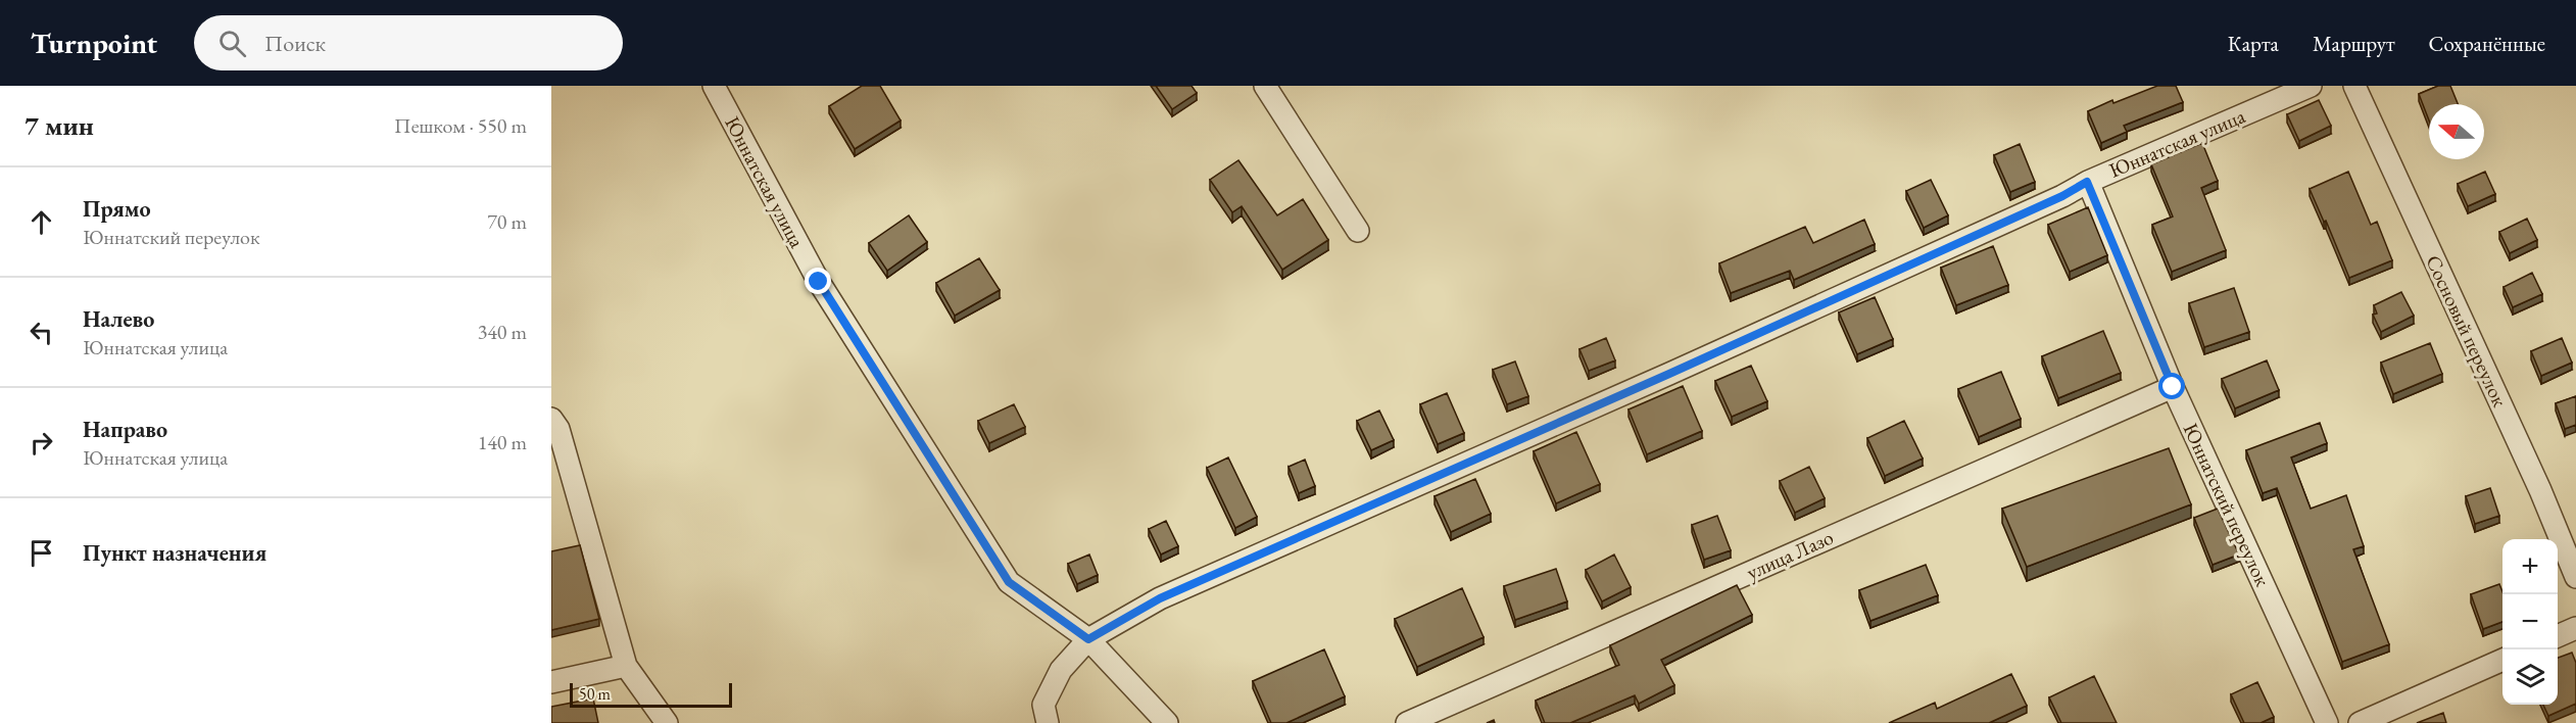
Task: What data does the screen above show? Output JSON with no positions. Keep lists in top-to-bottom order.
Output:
{
  "streets": {
    "street": [
      "Юннатская улица",
      "Сосновый переулок",
      "Юннатский переулок",
      "улица Лазо"
    ]
  },
  "crossings": [
    ["Юннатская улица", "Юннатский переулок"],
    ["Юннатский переулок", "улица Лазо"]
  ],
  "scale_bar": "50 m",
  "north": "left",
  "page": {
    "header": "Turnpoint",
    "search": "Поиск",
    "nav": ["Карта", "Маршрут", "Сохранённые"],
    "heading": ["7 мин", "Пешком · 550 m"],
    "list": [
      ["Прямо", "Юннатский переулок", "70 m"],
      ["Налево", "Юннатская улица", "340 m"],
      ["Направо", "Юннатская улица", "140 m"],
      "Пункт назначения"
    ],
    "map_buttons": ["+", "−"],
    "scale": "50 m"
  }
}
